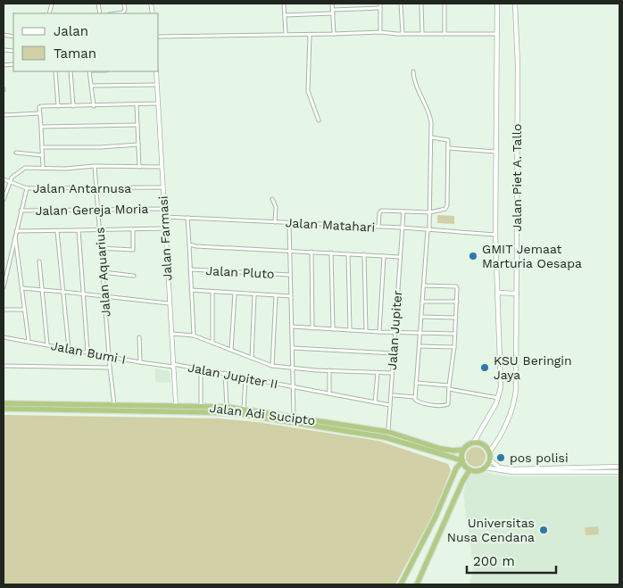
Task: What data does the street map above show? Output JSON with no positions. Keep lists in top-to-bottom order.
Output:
{
  "streets": {
    "highway": ["Jalan Adi Sucipto"],
    "main road": ["Jalan Piet A. Tallo"],
    "street": [
      "Jalan Antarnusa",
      "Jalan Gereja Moria",
      "Jalan Matahari",
      "Jalan Farmasi",
      "Jalan Aquarius",
      "Jalan Pluto",
      "Jalan Jupiter",
      "Jalan Bumi I",
      "Jalan Jupiter II"
    ]
  },
  "crossings": [
    ["Jalan Piet A. Tallo", "Jalan Matahari"],
    ["Jalan Piet A. Tallo", "Jalan Adi Sucipto"],
    ["Jalan Antarnusa", "Jalan Farmasi"],
    ["Jalan Antarnusa", "Jalan Aquarius"],
    ["Jalan Gereja Moria", "Jalan Farmasi"],
    ["Jalan Gereja Moria", "Jalan Aquarius"],
    ["Jalan Matahari", "Jalan Farmasi"],
    ["Jalan Matahari", "Jalan Jupiter"],
    ["Jalan Farmasi", "Jalan Bumi I"],
    ["Jalan Farmasi", "Jalan Jupiter II"],
    ["Jalan Farmasi", "Jalan Adi Sucipto"],
    ["Jalan Aquarius", "Jalan Bumi I"],
    ["Jalan Aquarius", "Jalan Adi Sucipto"],
    ["Jalan Jupiter", "Jalan Jupiter II"],
    ["Jalan Jupiter", "Jalan Adi Sucipto"],
    ["Jalan Bumi I", "Jalan Jupiter II"]
  ],
  "places": [
    "GMIT Jemaat Marturia Oesapa",
    "KSU Beringin Jaya",
    "pos polisi",
    "Universitas Nusa Cendana"
  ],
  "legend": ["Jalan", "Taman"],
  "scale_bar": "200 m"
}
